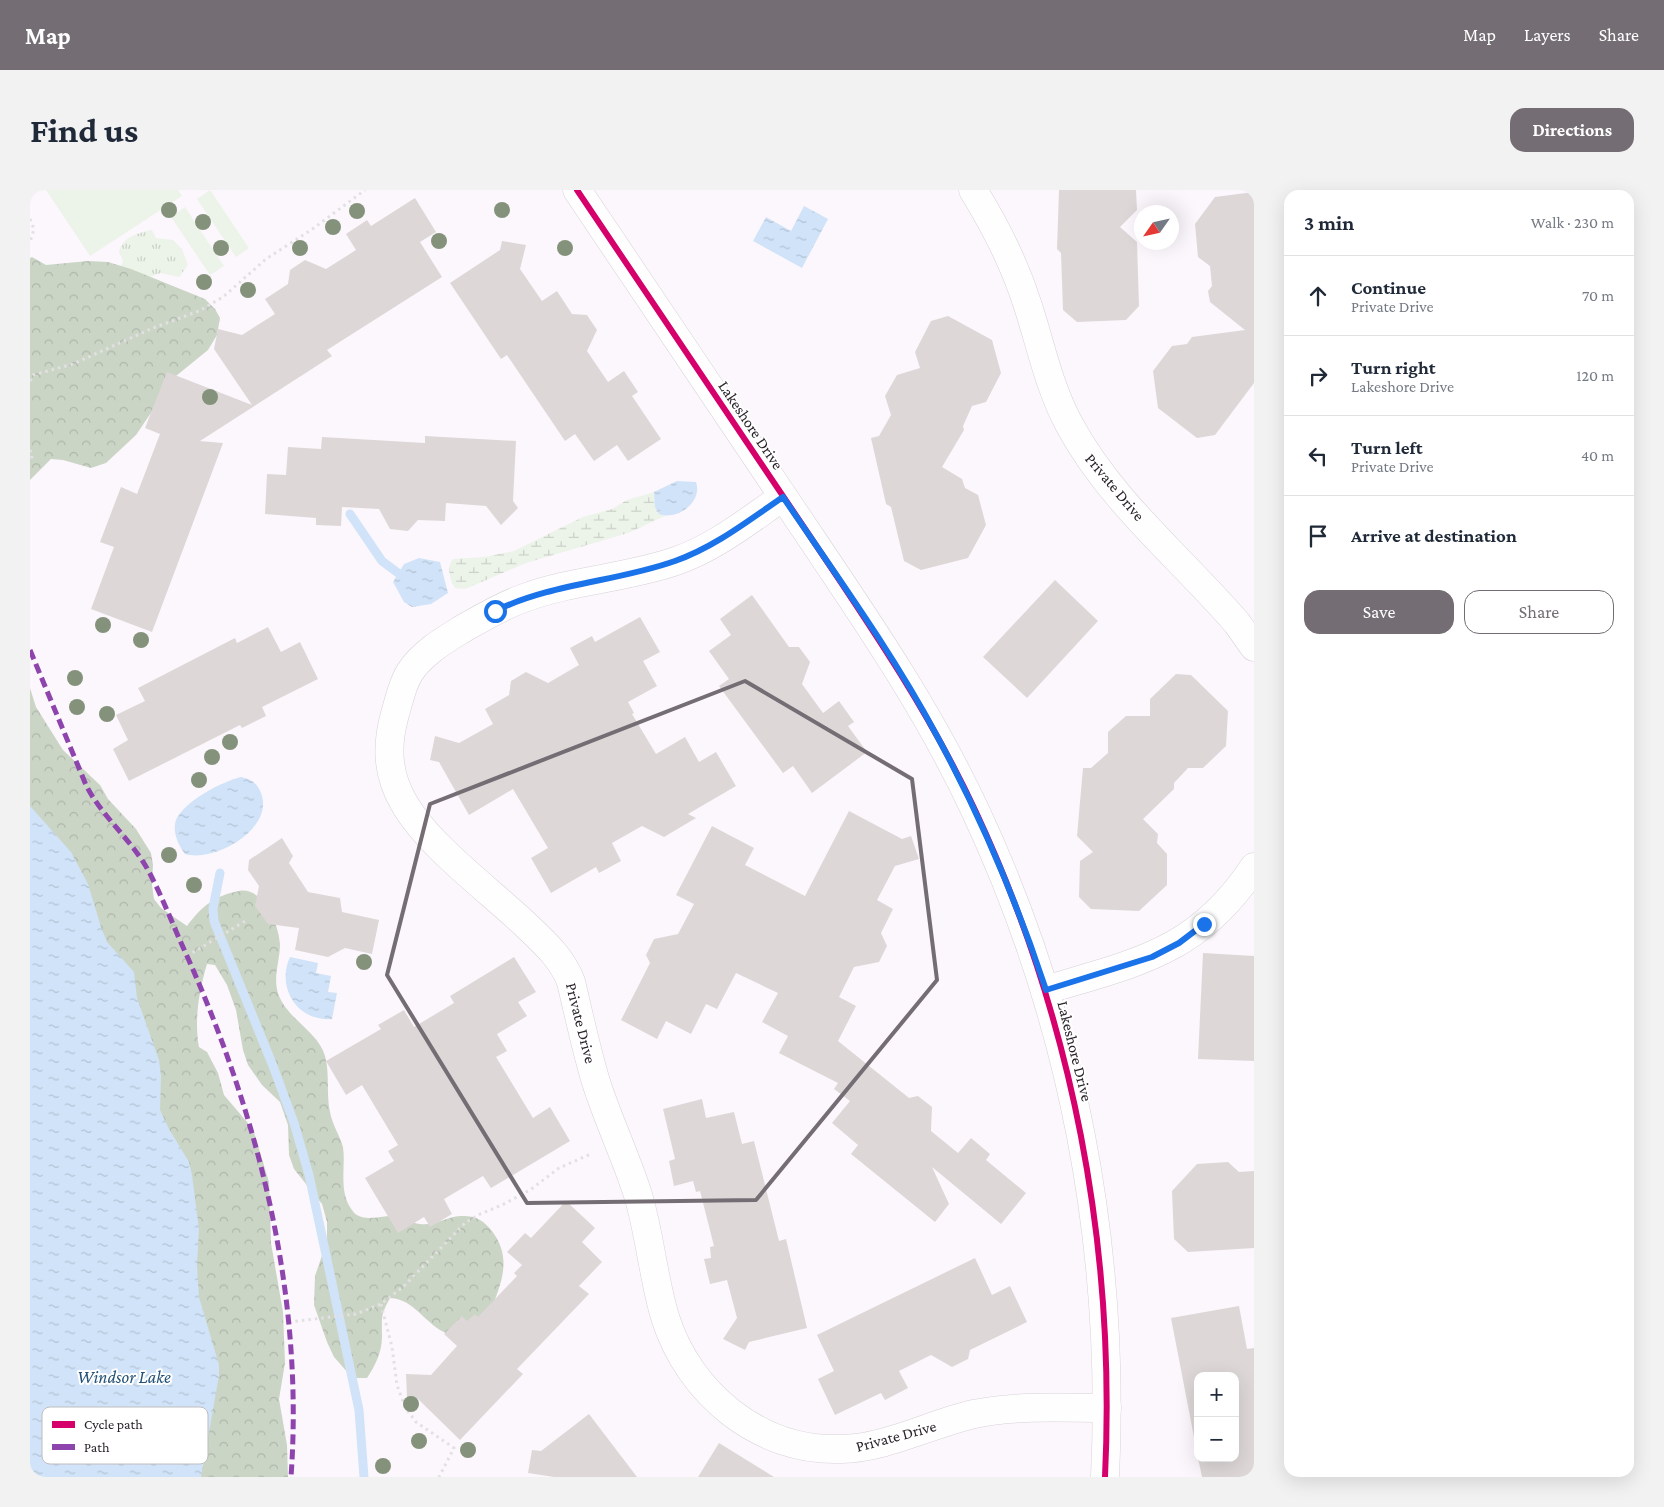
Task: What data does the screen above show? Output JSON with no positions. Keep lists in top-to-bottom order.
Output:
{
  "streets": {
    "street": ["Lakeshore Drive", "Private Drive"]
  },
  "crossings": [
    ["Lakeshore Drive", "Private Drive"]
  ],
  "water": ["Windsor Lake"],
  "legend": ["Cycle path", "Path"],
  "north": "bottom left",
  "page": {
    "header": "Map",
    "nav": ["Map", "Layers", "Share"],
    "buttons": [
      "Directions",
      ["Save", "Share"]
    ],
    "title": "Find us",
    "heading": ["3 min", "Walk · 230 m"],
    "list": [
      ["Continue", "Private Drive", "70 m"],
      ["Turn right", "Lakeshore Drive", "120 m"],
      ["Turn left", "Private Drive", "40 m"],
      "Arrive at destination"
    ],
    "map_buttons": ["+", "−"]
  }
}
